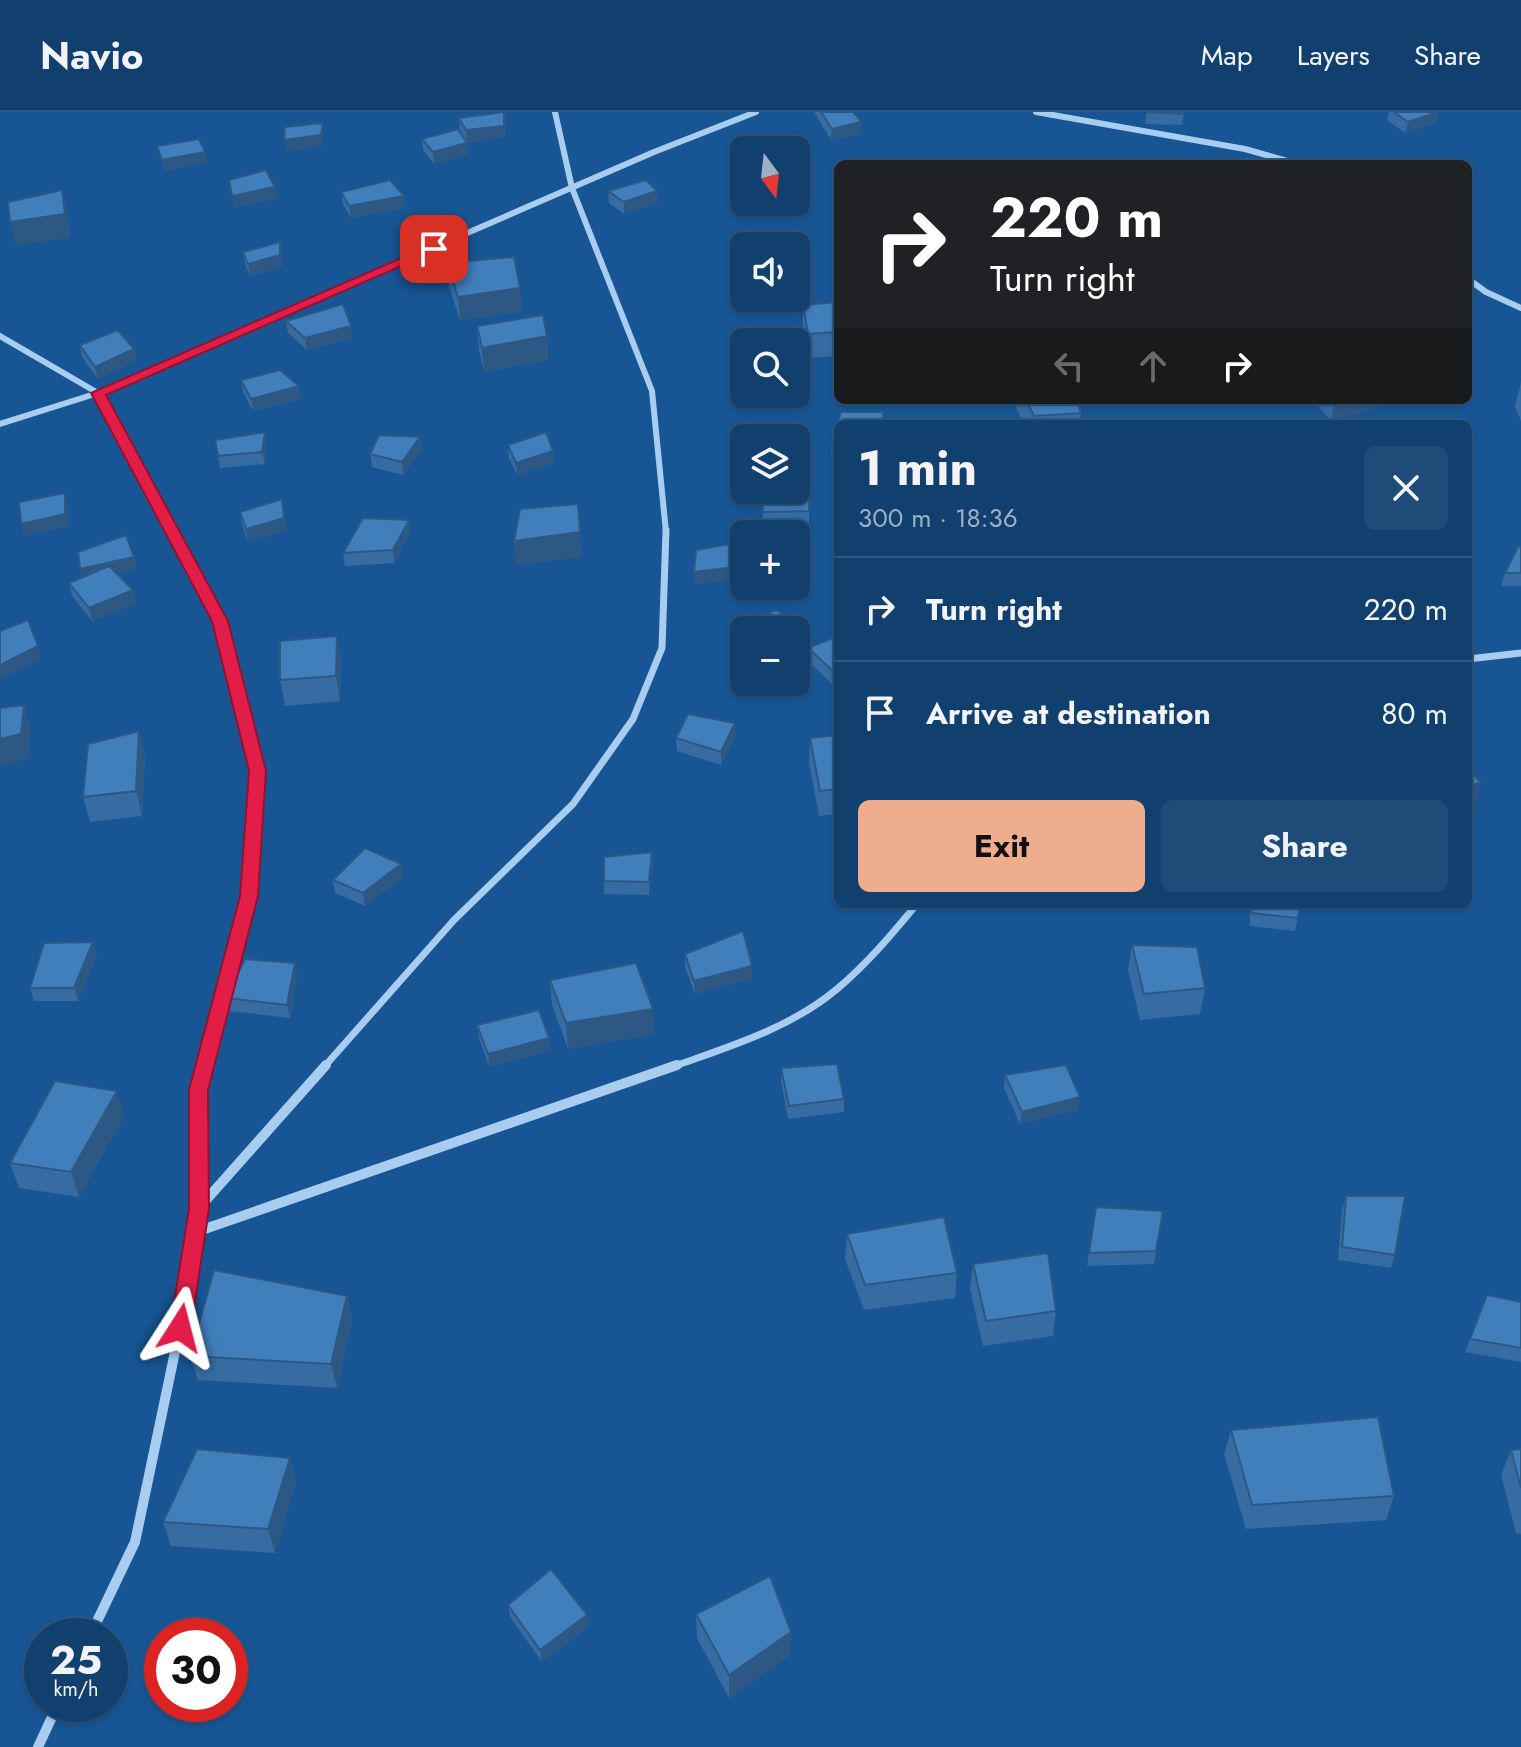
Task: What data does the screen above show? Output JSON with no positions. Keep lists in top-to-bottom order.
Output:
{
  "north": "bottom",
  "page": {
    "header": "Navio",
    "nav": ["Map", "Layers", "Share"],
    "map_buttons": ["+", "−"],
    "turn": ["220 m", "Turn right"],
    "heading": ["1 min", "300 m · 18:36"],
    "list": [
      {
        "name": "Turn right",
        "value": "220 m"
      },
      {
        "name": "Arrive at destination",
        "value": "80 m"
      }
    ],
    "buttons": ["Exit", "Share"],
    "speed": "25 km/h",
    "limit": "30"
  }
}
